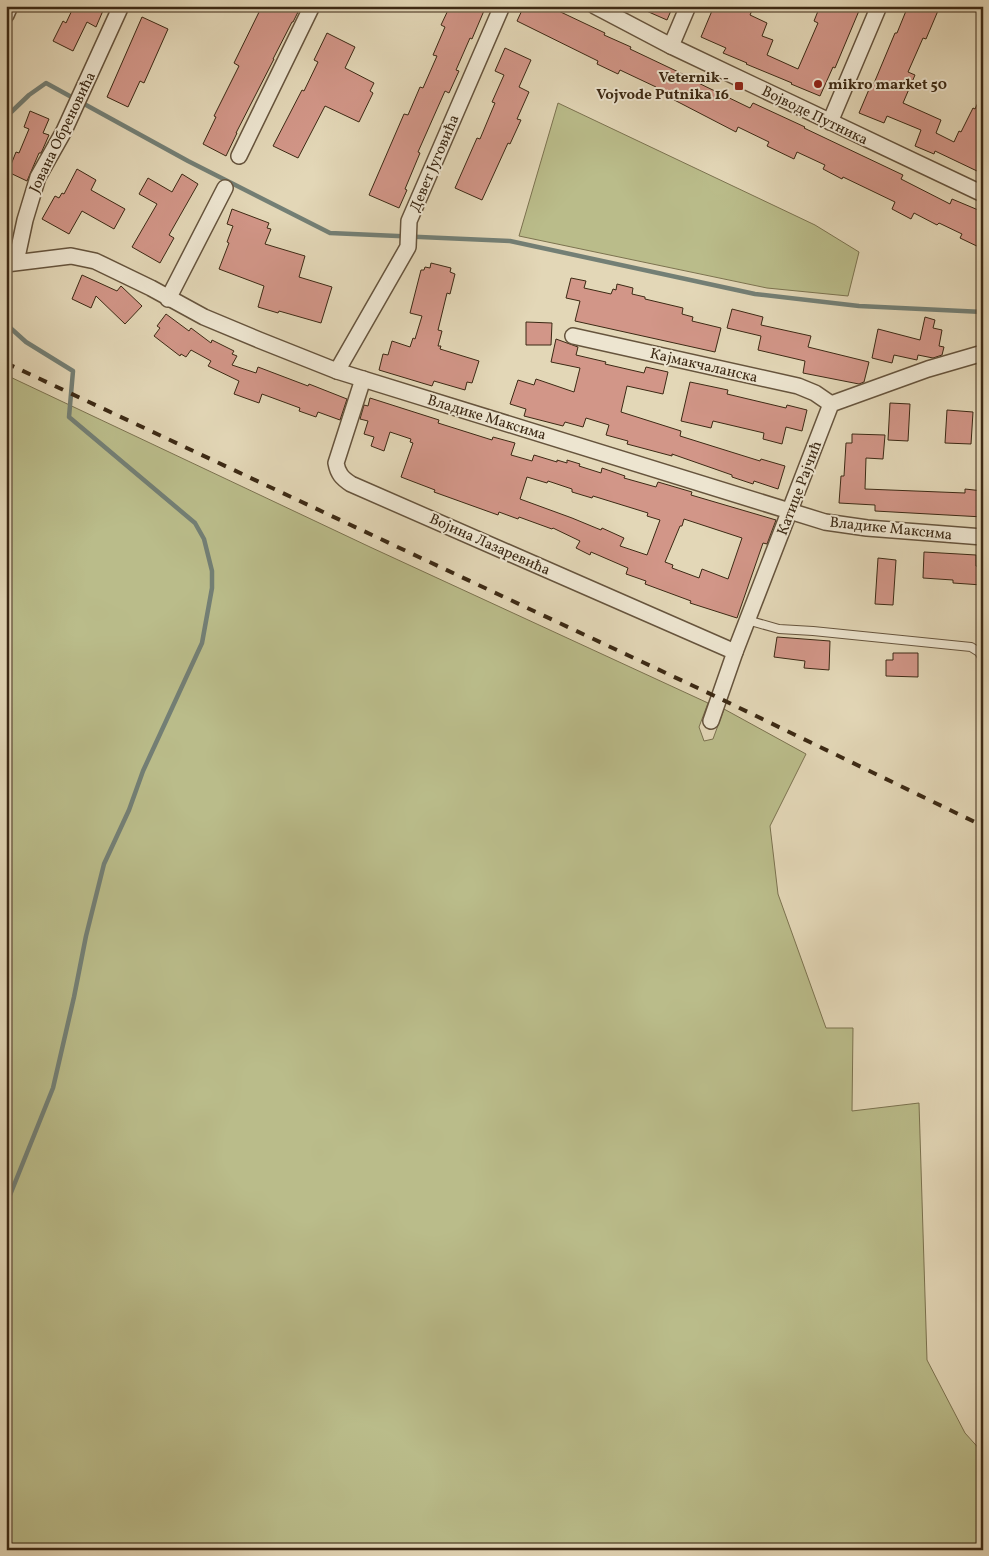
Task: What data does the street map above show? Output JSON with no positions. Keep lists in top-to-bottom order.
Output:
{
  "streets": {
    "street": [
      "Војводе Путника",
      "Јована Обреновића",
      "Девет Југовића",
      "Кајмакчаланска",
      "Владике Максима",
      "Катице Рајчић",
      "Војина Лазаревића"
    ]
  },
  "crossings": [
    ["Јована Обреновића", "Владике Максима"],
    ["Девет Југовића", "Владике Максима"],
    ["Кајмакчаланска", "Катице Рајчић"],
    ["Владике Максима", "Катице Рајчић"],
    ["Владике Максима", "Војина Лазаревића"],
    ["Катице Рајчић", "Војина Лазаревића"]
  ],
  "places": {
    "other": ["mikro market 50"],
    "transit": ["Veternik - Vojvode Putnika 16"]
  }
}
